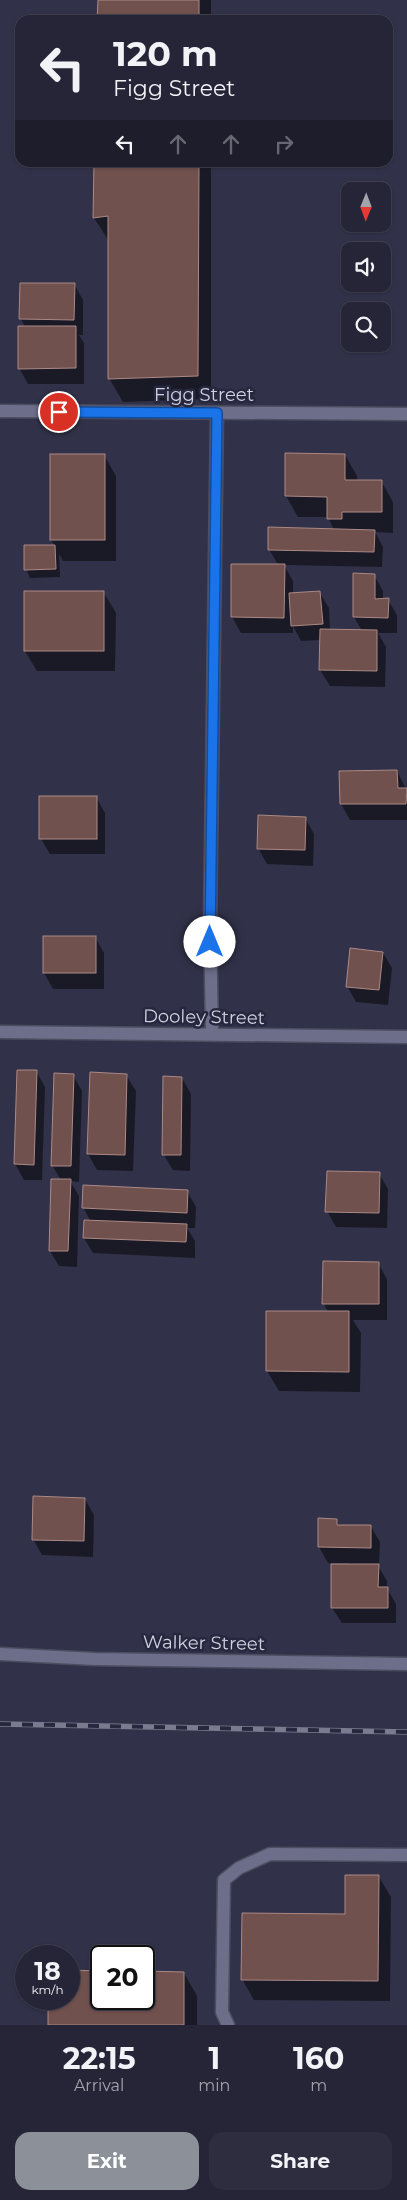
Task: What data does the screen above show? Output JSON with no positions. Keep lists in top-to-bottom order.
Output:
{
  "streets": {
    "street": ["Figg Street", "Dooley Street", "Walker Street"]
  },
  "north": "bottom",
  "page": {
    "turn": ["120 m", "Figg Street"],
    "speed": "18 km/h",
    "limit": "20",
    "eta": [
      "22:15",
      "Arrival",
      "1",
      "min",
      "160",
      "m"
    ],
    "buttons": ["Exit", "Share"]
  }
}
